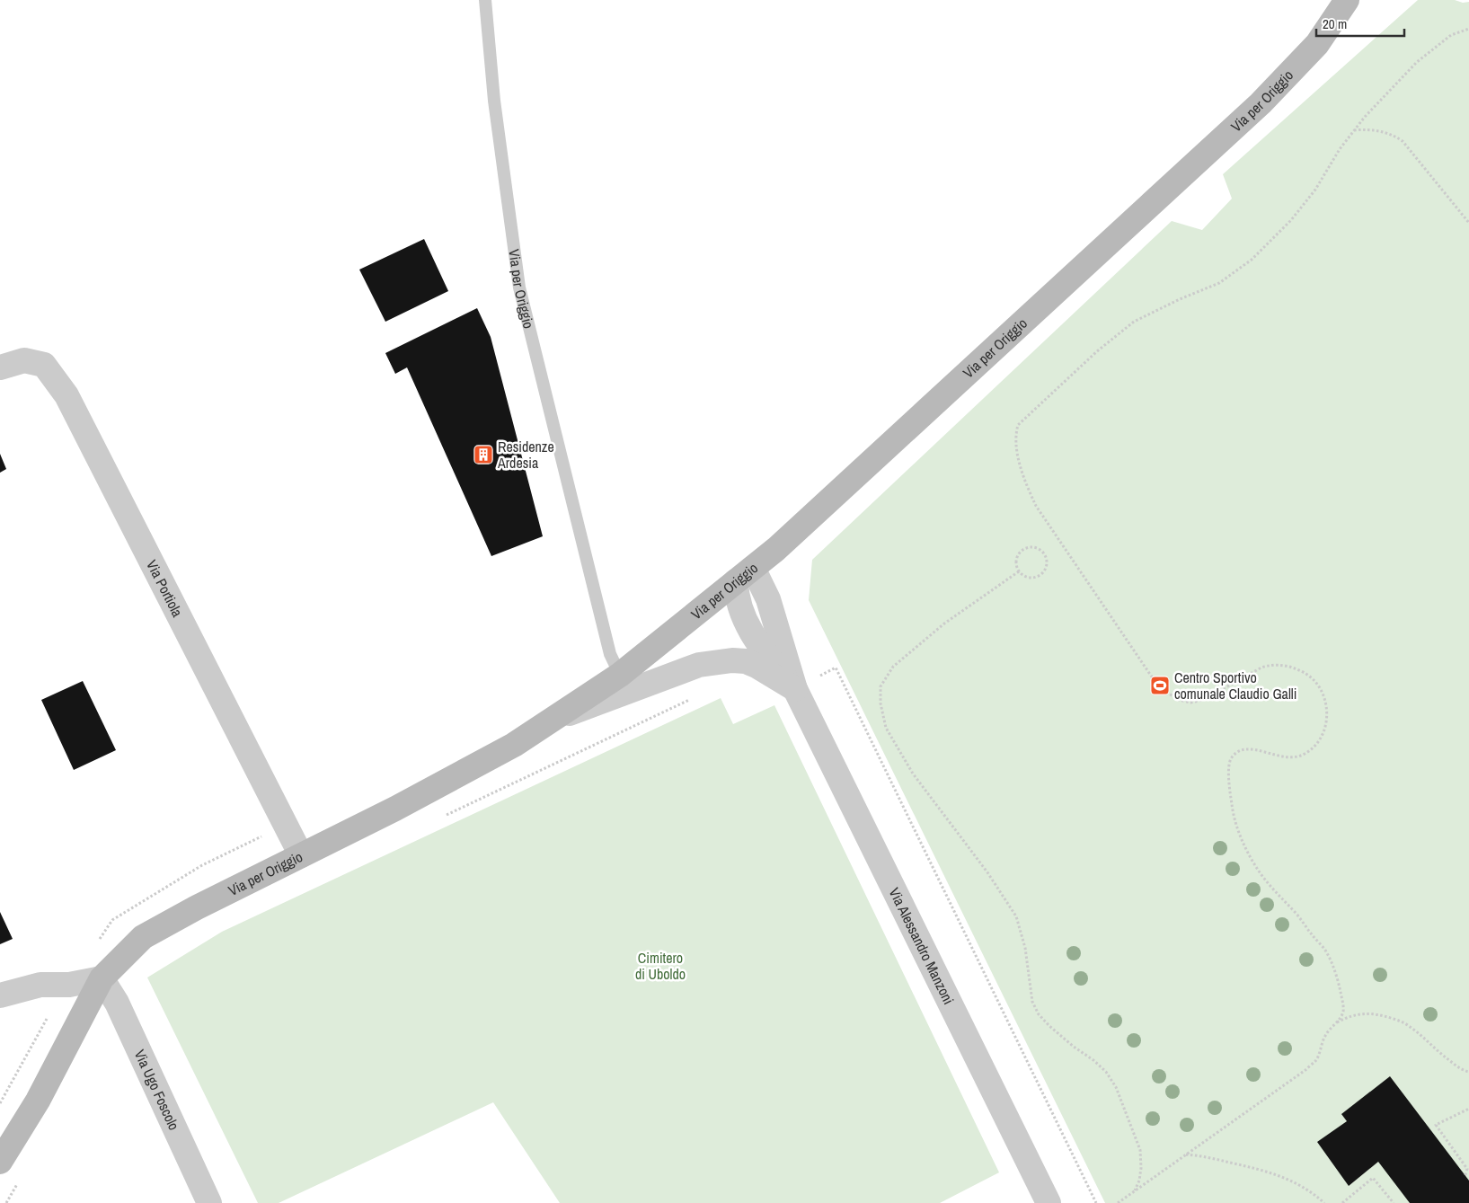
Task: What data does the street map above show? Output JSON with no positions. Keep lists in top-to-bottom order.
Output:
{
  "streets": {
    "street": [
      "Via per Origgio",
      "Via Portiola",
      "Via Alessandro Manzoni",
      "Via Ugo Foscolo"
    ]
  },
  "crossings": [
    ["Via per Origgio", "Via Portiola"],
    ["Via per Origgio", "Via Alessandro Manzoni"],
    ["Via per Origgio", "Via Ugo Foscolo"]
  ],
  "parks": ["Cimitero di Uboldo"],
  "places": {
    "building": ["Residenze Ardesia"],
    "sports": ["Centro Sportivo comunale Claudio Galli"]
  },
  "scale_bar": "20 m"
}
